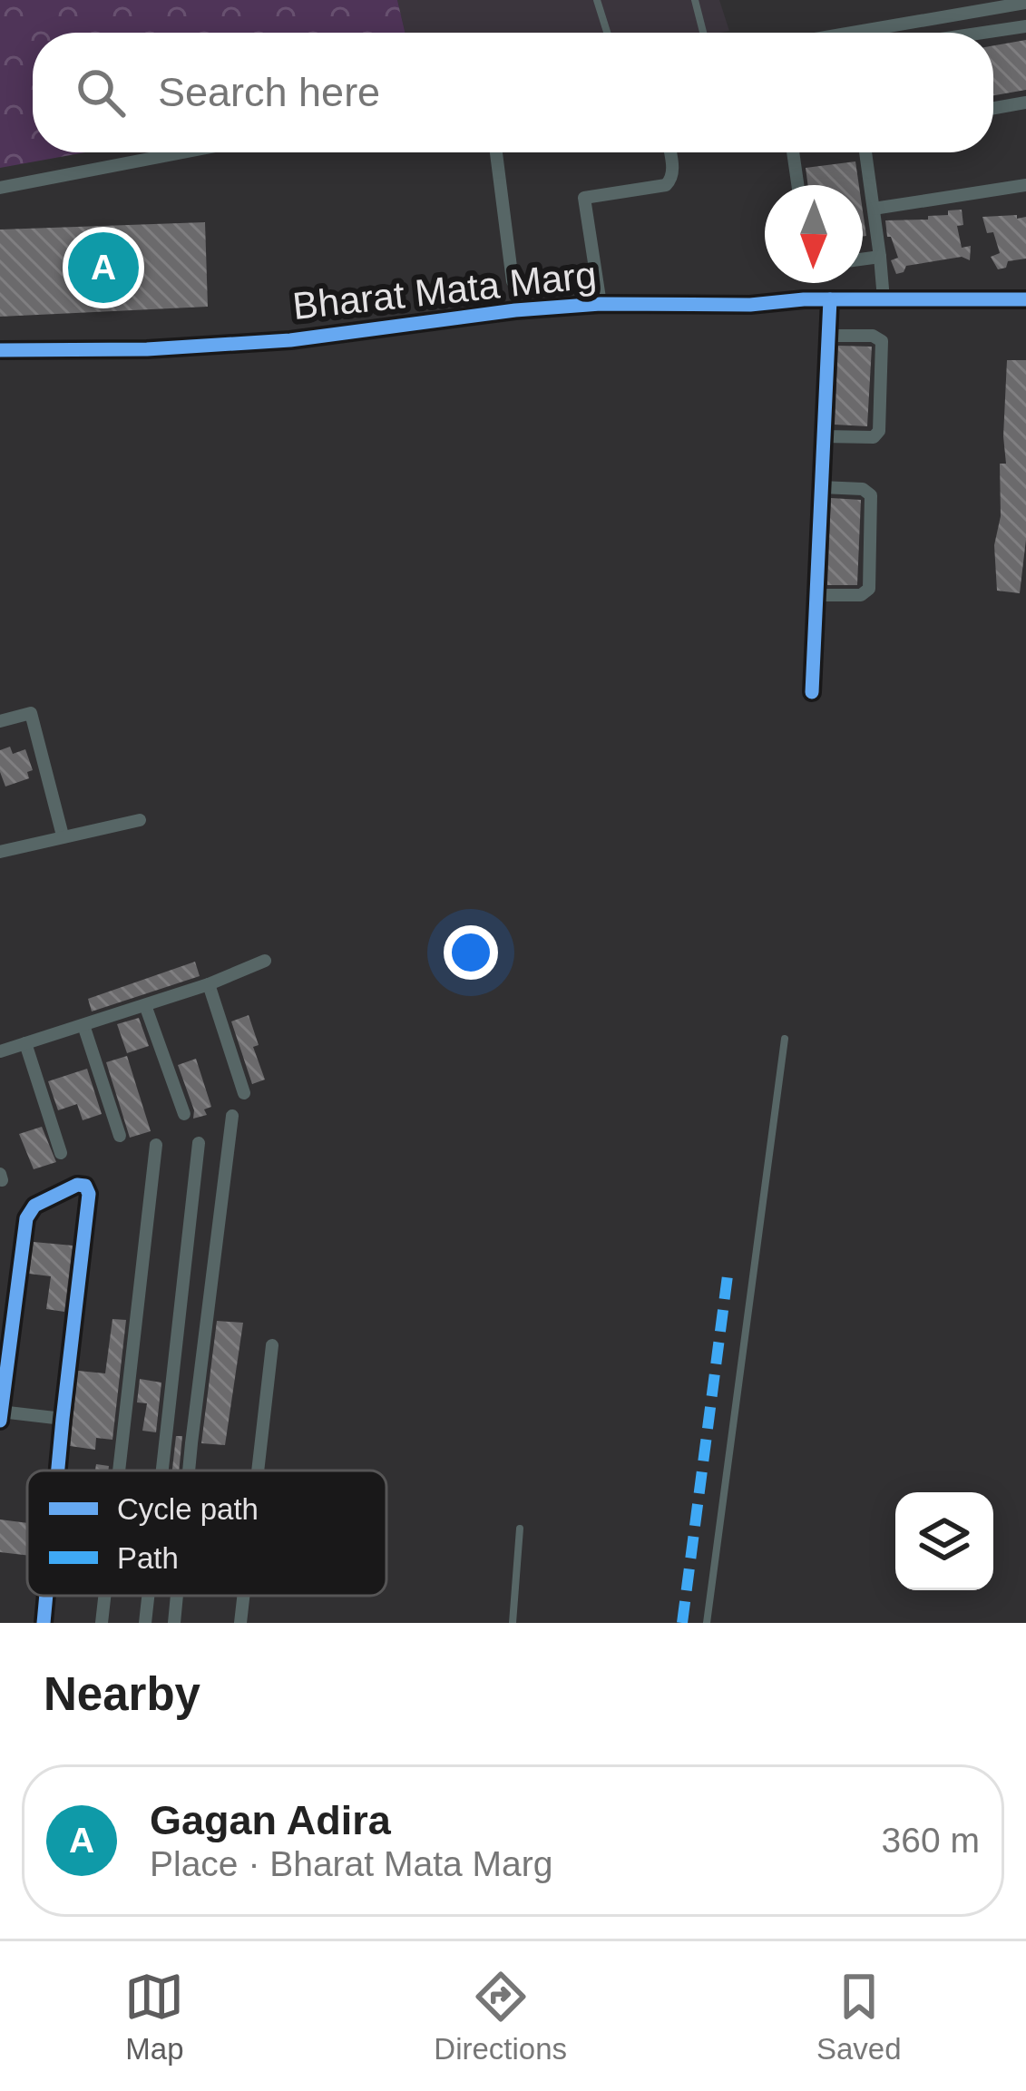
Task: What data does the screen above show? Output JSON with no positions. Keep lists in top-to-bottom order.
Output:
{
  "streets": {
    "street": ["Bharat Mata Marg"]
  },
  "legend": ["Cycle path", "Path"],
  "north": "bottom",
  "page": {
    "search": "Search here",
    "pins": "A",
    "heading": "Nearby",
    "list": [
      {
        "mark": "A",
        "name": "Gagan Adira",
        "note": "Place · Bharat Mata Marg",
        "value": "360 m"
      }
    ],
    "nav": ["Map", "Directions", "Saved"]
  }
}
